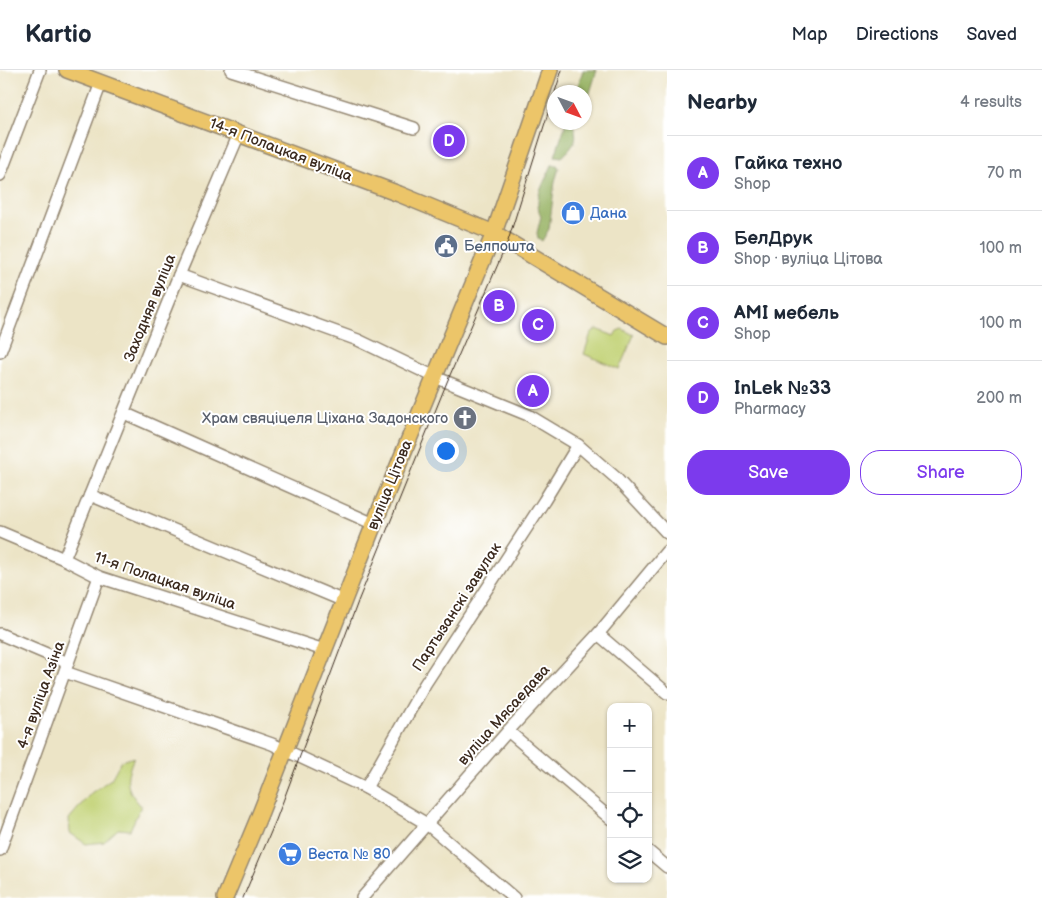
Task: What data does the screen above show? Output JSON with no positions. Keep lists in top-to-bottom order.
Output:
{
  "streets": {
    "main road": ["14-я Полацкая вуліца", "вуліца Цітова"],
    "street": [
      "Заходняя вуліца",
      "11-я Полацкая вуліца",
      "Партызанскі завулак",
      "4-я вуліца Азіна",
      "вуліца Мясаедава"
    ]
  },
  "crossings": [
    ["14-я Полацкая вуліца", "Заходняя вуліца"],
    ["14-я Полацкая вуліца", "вуліца Цітова"],
    ["Заходняя вуліца", "11-я Полацкая вуліца"],
    ["вуліца Цітова", "11-я Полацкая вуліца"],
    ["11-я Полацкая вуліца", "4-я вуліца Азіна"]
  ],
  "places": {
    "shop": ["Дана"],
    "public building": ["Белпошта"],
    "church": ["Храм свяціцеля Ціхана Задонского"],
    "supermarket": ["Веста № 80"]
  },
  "north": "bottom right",
  "page": {
    "header": "Kartio",
    "nav": ["Map", "Directions", "Saved"],
    "heading": ["Nearby", "4 results"],
    "pins": [
      "D",
      "B",
      "C",
      "A"
    ],
    "list": [
      {
        "mark": "A",
        "name": "Гайка техно",
        "note": "Shop",
        "value": "70 m"
      },
      {
        "mark": "B",
        "name": "БелДрук",
        "note": "Shop · вуліца Цітова",
        "value": "100 m"
      },
      {
        "mark": "C",
        "name": "AMI мебель",
        "note": "Shop",
        "value": "100 m"
      },
      {
        "mark": "D",
        "name": "InLek №33",
        "note": "Pharmacy",
        "value": "200 m"
      }
    ],
    "buttons": ["Save", "Share"],
    "map_buttons": ["+", "−"]
  }
}
